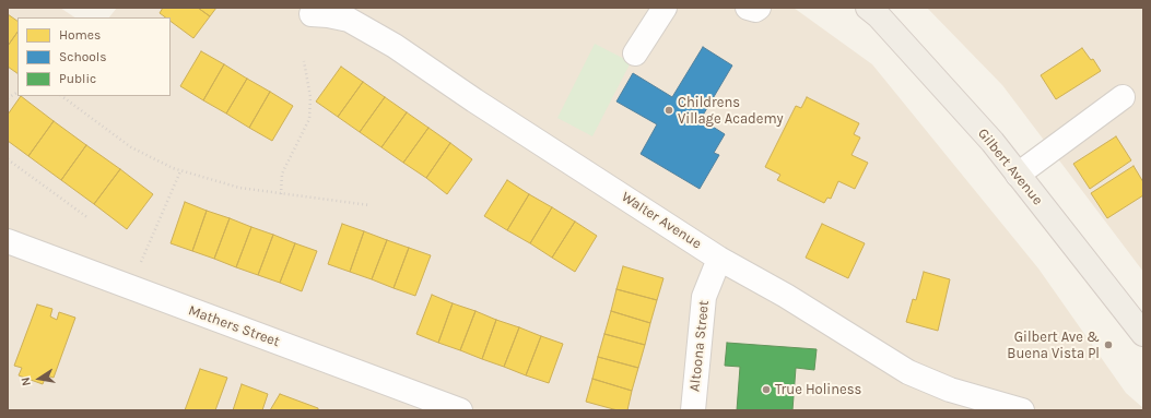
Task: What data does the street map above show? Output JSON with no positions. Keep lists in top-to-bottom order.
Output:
{
  "streets": {
    "main road": ["Gilbert Avenue"],
    "street": ["Walter Avenue", "Mathers Street", "Altoona Street"]
  },
  "crossings": [
    ["Walter Avenue", "Altoona Street"]
  ],
  "places": ["Childrens Village Academy", "Gilbert Ave & Buena Vista Pl", "True Holiness"],
  "legend": ["Homes", "Schools", "Public"],
  "north": "left"
}
